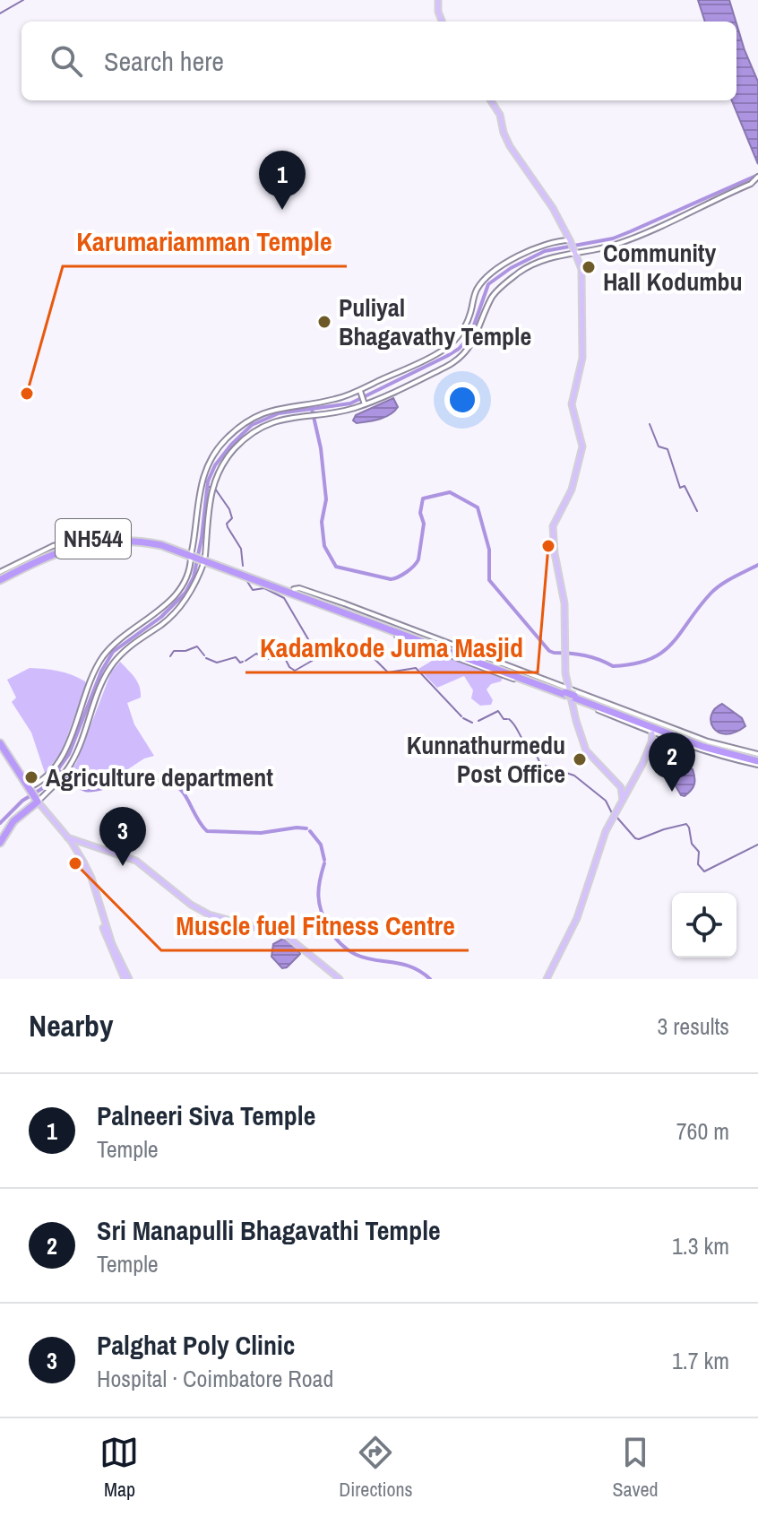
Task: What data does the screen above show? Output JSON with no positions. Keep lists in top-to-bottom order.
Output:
{
  "streets": {
    "highway": ["NH544"]
  },
  "places": [
    "Community Hall Kodumbu",
    "Puliyal Bhagavathy Temple",
    "Karumariamman Temple",
    "Kadamkode Juma Masjid",
    "Kunnathurmedu Post Office",
    "Agriculture department",
    "Muscle fuel Fitness Centre"
  ],
  "page": {
    "search": "Search here",
    "pins": ["1", "2", "3"],
    "heading": ["Nearby", "3 results"],
    "list": [
      {
        "mark": "1",
        "name": "Palneeri Siva Temple",
        "note": "Temple",
        "value": "760 m"
      },
      {
        "mark": "2",
        "name": "Sri Manapulli Bhagavathi Temple",
        "note": "Temple",
        "value": "1.3 km"
      },
      {
        "mark": "3",
        "name": "Palghat Poly Clinic",
        "note": "Hospital · Coimbatore Road",
        "value": "1.7 km"
      }
    ],
    "nav": ["Map", "Directions", "Saved"]
  }
}
